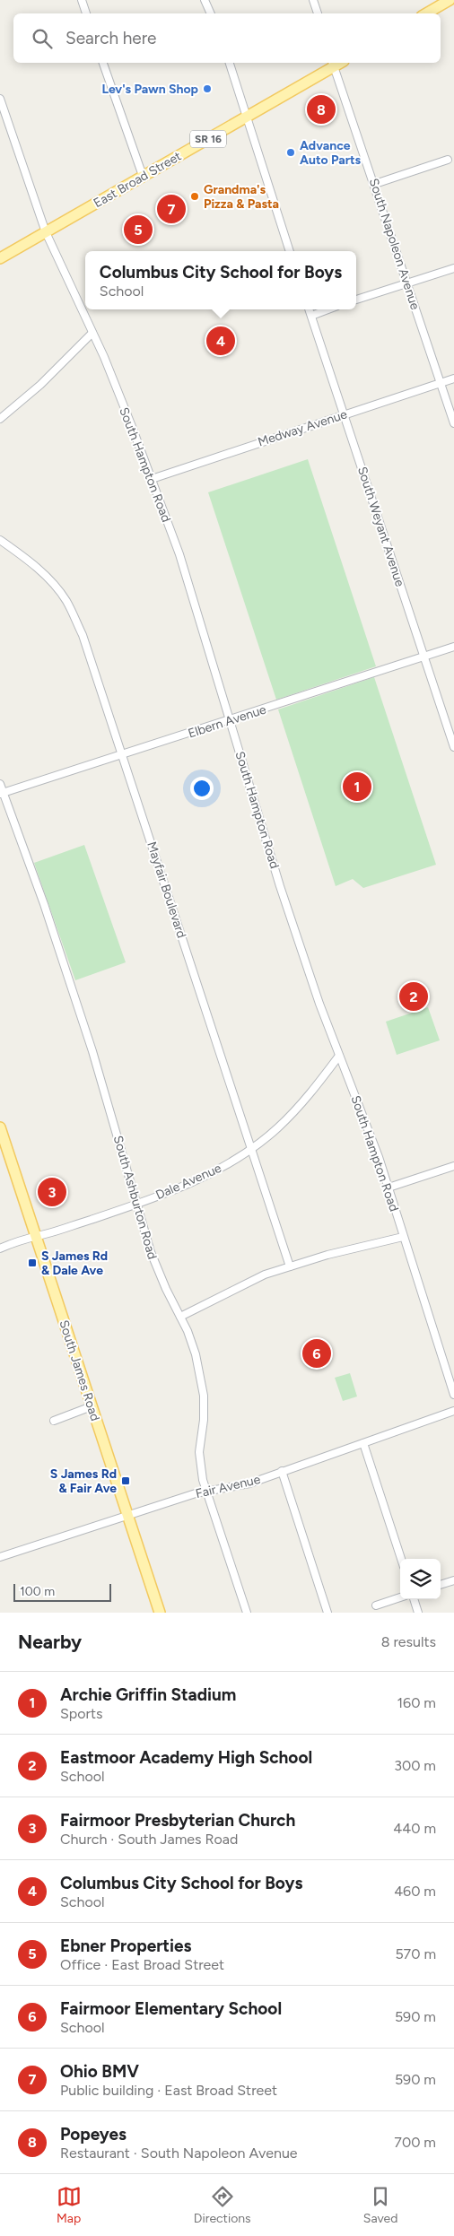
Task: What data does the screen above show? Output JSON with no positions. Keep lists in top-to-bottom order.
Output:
{
  "streets": {
    "main road": ["SR 16", "East Broad Street", "South James Road"],
    "street": [
      "South Napoleon Avenue",
      "Medway Avenue",
      "South Hampton Road",
      "South Weyant Avenue",
      "Elbern Avenue",
      "Mayfair Boulevard",
      "Dale Avenue",
      "South Ashburton Road",
      "Fair Avenue"
    ]
  },
  "crossings": [
    ["East Broad Street", "South Napoleon Avenue"],
    ["East Broad Street", "South Hampton Road"],
    ["South Napoleon Avenue", "Medway Avenue"],
    ["Medway Avenue", "South Hampton Road"],
    ["Medway Avenue", "South Weyant Avenue"],
    ["South Hampton Road", "Elbern Avenue"],
    ["South Hampton Road", "Dale Avenue"],
    ["South Weyant Avenue", "Elbern Avenue"],
    ["Elbern Avenue", "Mayfair Boulevard"],
    ["Elbern Avenue", "South Ashburton Road"],
    ["Mayfair Boulevard", "Dale Avenue"],
    ["Dale Avenue", "South Ashburton Road"],
    ["Dale Avenue", "South James Road"],
    ["South Ashburton Road", "Fair Avenue"],
    ["South James Road", "Fair Avenue"]
  ],
  "places": {
    "other": ["Lev's Pawn Shop", "Advance Auto Parts", "Grandma's Pizza & Pasta"],
    "transit": ["S James Rd & Dale Ave", "S James Rd & Fair Ave"]
  },
  "scale_bar": "100 m",
  "page": {
    "search": "Search here",
    "pins": [
      "8",
      "7",
      "5",
      "4",
      "1",
      "2",
      "3",
      "6"
    ],
    "popup": ["Columbus City School for Boys", "School"],
    "scale": "100 m",
    "heading": ["Nearby", "8 results"],
    "list": [
      {
        "mark": "1",
        "name": "Archie Griffin Stadium",
        "note": "Sports",
        "value": "160 m"
      },
      {
        "mark": "2",
        "name": "Eastmoor Academy High School",
        "note": "School",
        "value": "300 m"
      },
      {
        "mark": "3",
        "name": "Fairmoor Presbyterian Church",
        "note": "Church · South James Road",
        "value": "440 m"
      },
      {
        "mark": "4",
        "name": "Columbus City School for Boys",
        "note": "School",
        "value": "460 m"
      },
      {
        "mark": "5",
        "name": "Ebner Properties",
        "note": "Office · East Broad Street",
        "value": "570 m"
      },
      {
        "mark": "6",
        "name": "Fairmoor Elementary School",
        "note": "School",
        "value": "590 m"
      },
      {
        "mark": "7",
        "name": "Ohio BMV",
        "note": "Public building · East Broad Street",
        "value": "590 m"
      },
      {
        "mark": "8",
        "name": "Popeyes",
        "note": "Restaurant · South Napoleon Avenue",
        "value": "700 m"
      }
    ],
    "nav": ["Map", "Directions", "Saved"]
  }
}
